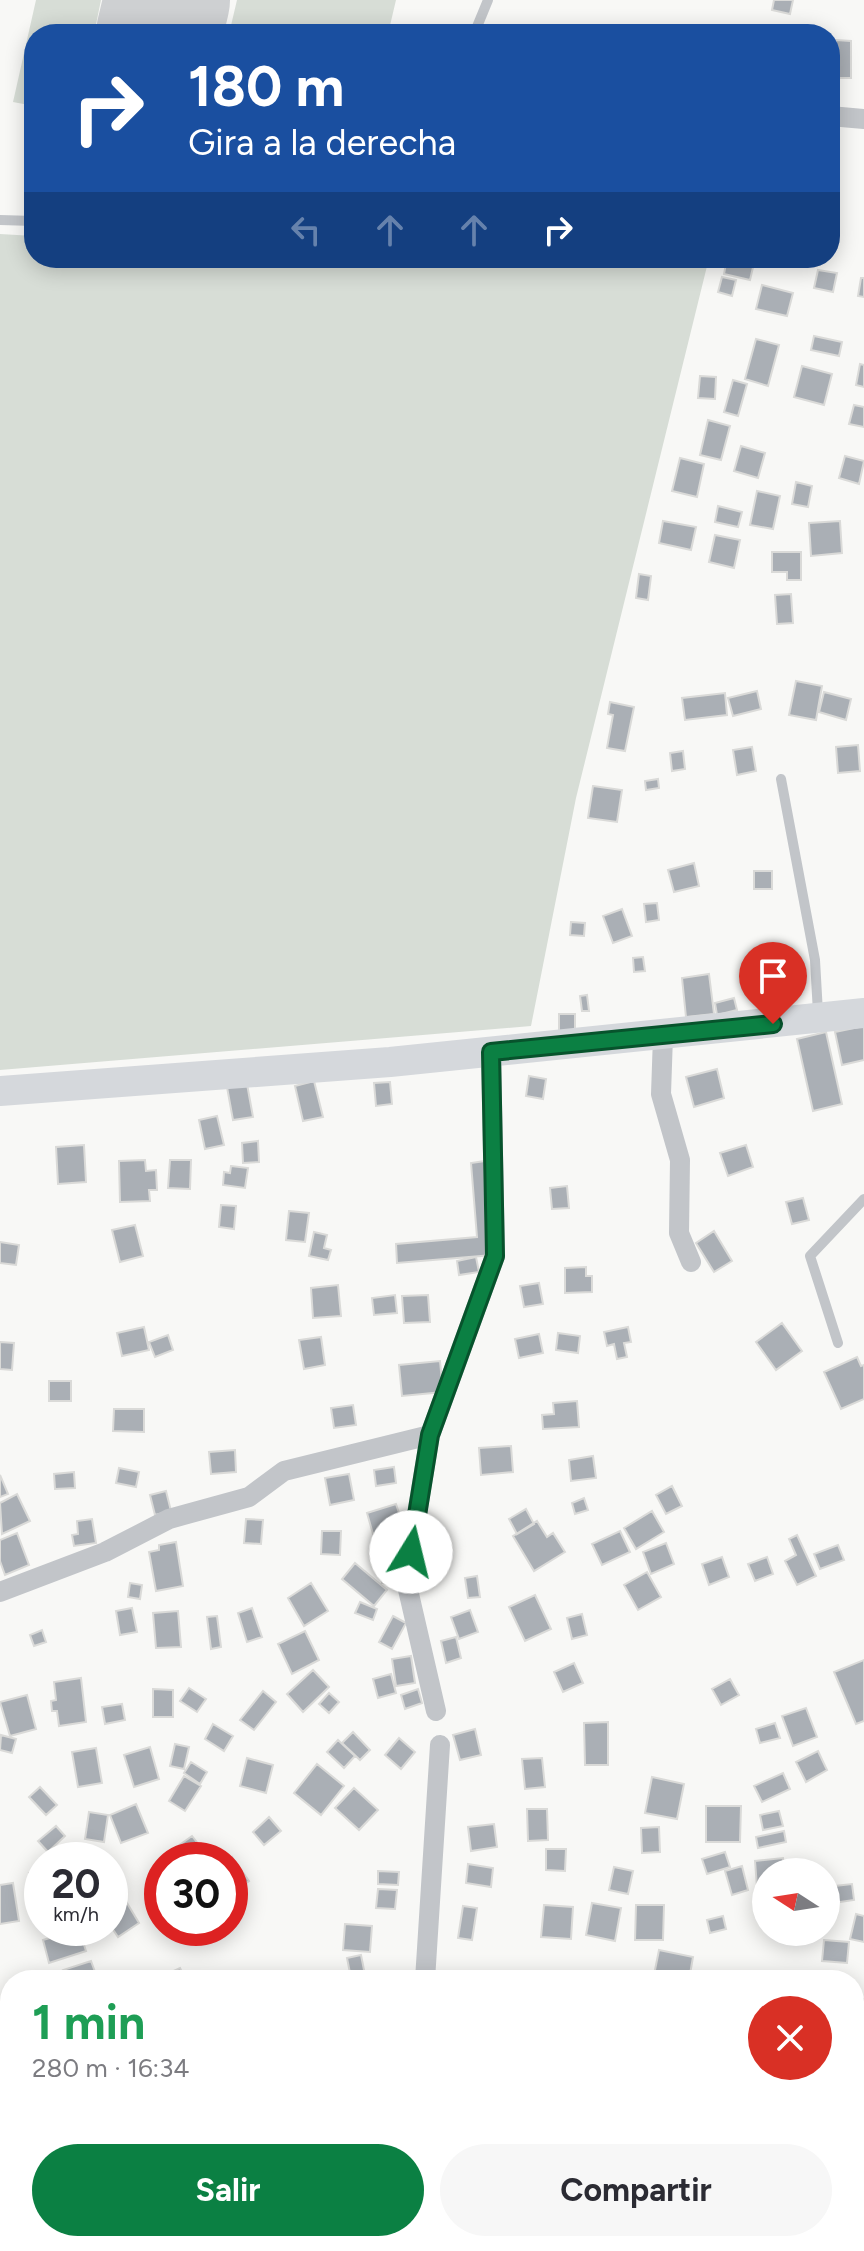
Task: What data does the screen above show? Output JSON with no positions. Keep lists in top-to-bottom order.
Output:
{
  "north": "left",
  "page": {
    "turn": ["180 m", "Gira a la derecha"],
    "speed": "20 km/h",
    "limit": "30",
    "heading": ["1 min", "280 m · 16:34"],
    "buttons": ["Salir", "Compartir"]
  }
}
